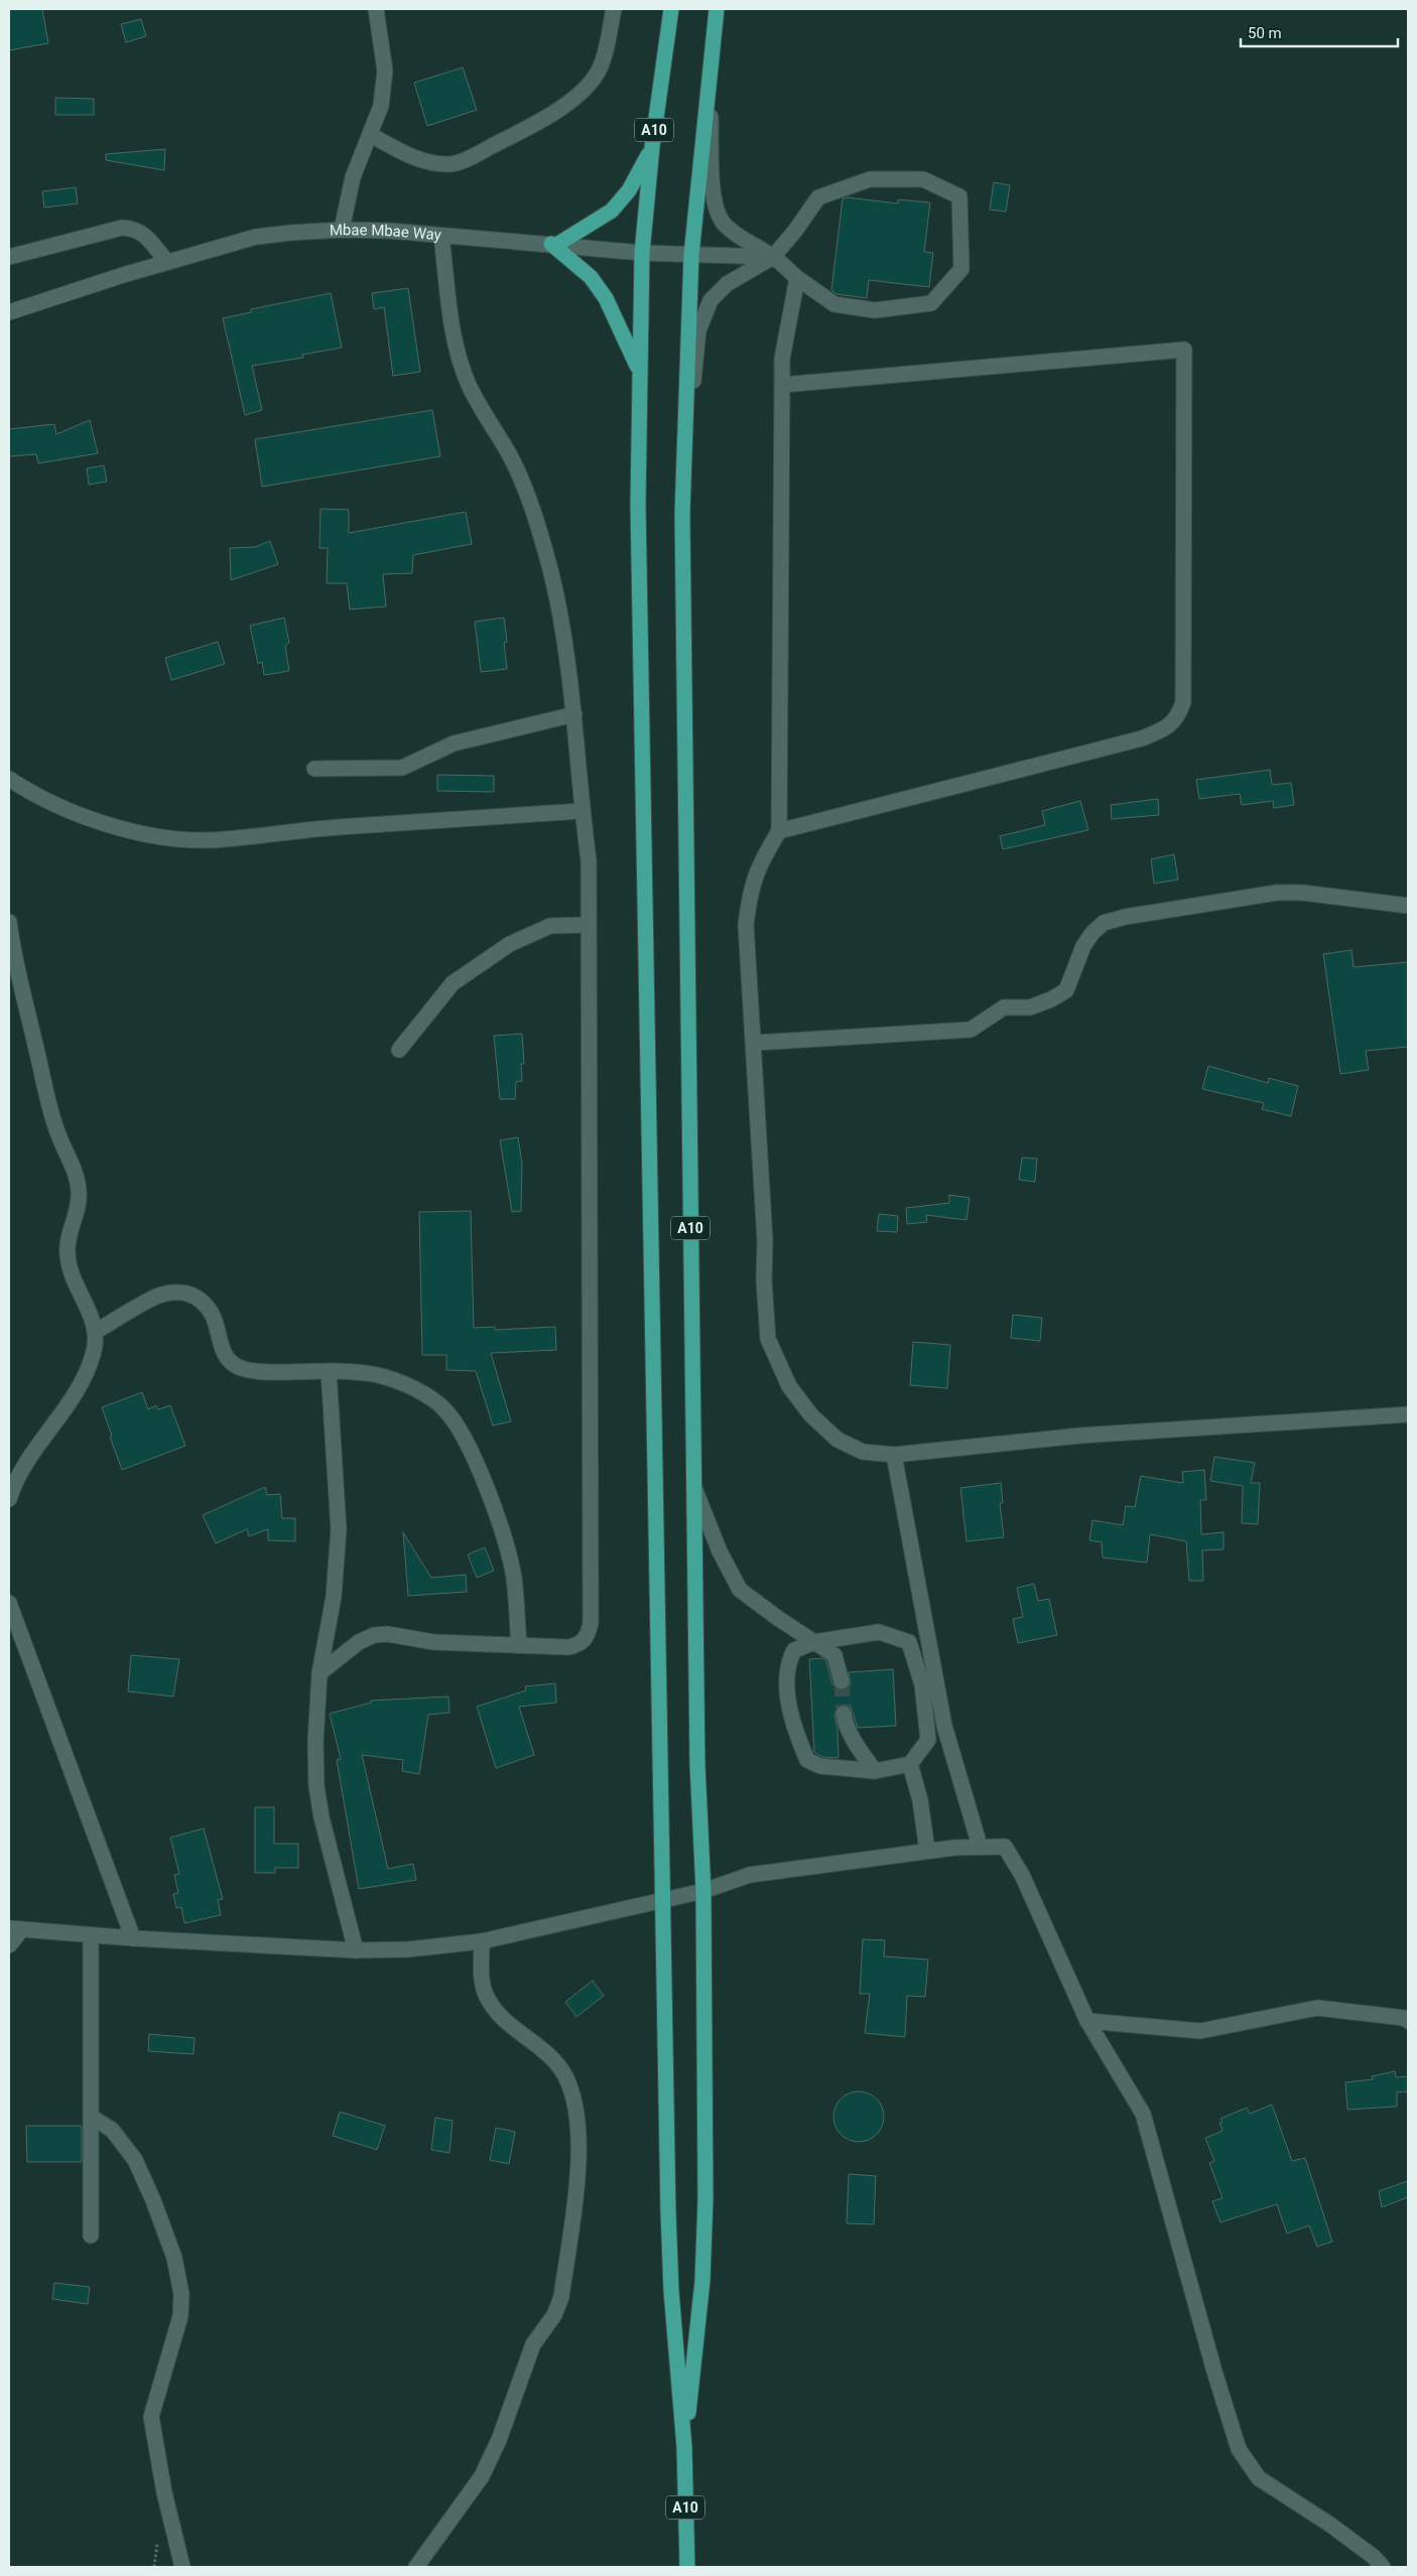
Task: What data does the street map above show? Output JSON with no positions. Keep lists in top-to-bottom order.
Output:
{
  "streets": {
    "main road": ["A10"],
    "street": ["Mbae Mbae Way"]
  },
  "crossings": [
    ["A10", "Mbae Mbae Way"]
  ],
  "scale_bar": "50 m"
}
